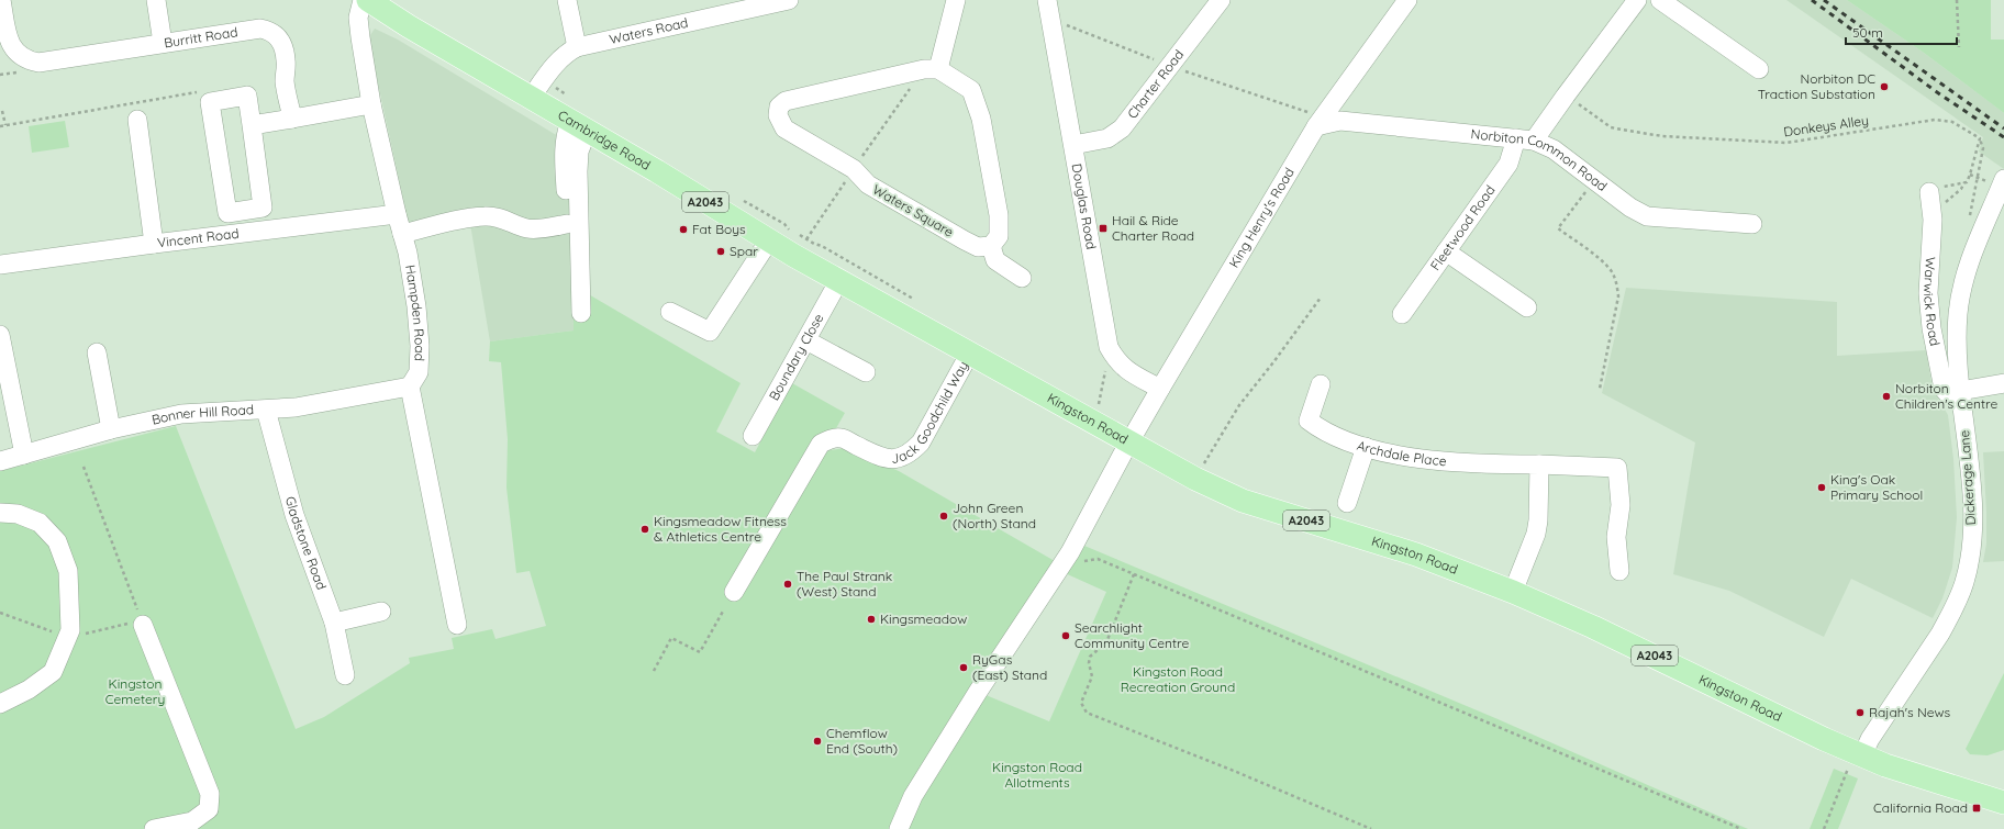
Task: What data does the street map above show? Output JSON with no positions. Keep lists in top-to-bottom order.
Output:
{
  "streets": {
    "main road": ["Cambridge Road", "A2043", "Kingston Road"],
    "street": [
      "Waters Road",
      "Burritt Road",
      "Charter Road",
      "Norbiton Common Road",
      "Douglas Road",
      "Waters Square",
      "King Henry's Road",
      "Fleetwood Road",
      "Vincent Road",
      "Warwick Road",
      "Hampden Road",
      "Boundary Close",
      "Jack Goodchild Way",
      "Bonner Hill Road",
      "Archdale Place",
      "Dickerage Lane",
      "Gladstone Road"
    ],
    "path": ["Donkeys Alley"]
  },
  "crossings": [
    ["Waters Road", "Cambridge Road"],
    ["Charter Road", "Douglas Road"],
    ["Donkeys Alley", "Fleetwood Road"],
    ["Cambridge Road", "Boundary Close"],
    ["Cambridge Road", "Kingston Road"],
    ["Norbiton Common Road", "King Henry's Road"],
    ["Norbiton Common Road", "Fleetwood Road"],
    ["Douglas Road", "King Henry's Road"],
    ["King Henry's Road", "Kingston Road"],
    ["Vincent Road", "Hampden Road"],
    ["Warwick Road", "Dickerage Lane"],
    ["Hampden Road", "Bonner Hill Road"],
    ["Boundary Close", "Kingston Road"],
    ["Jack Goodchild Way", "Kingston Road"],
    ["Bonner Hill Road", "Gladstone Road"],
    ["Kingston Road", "Dickerage Lane"]
  ],
  "parks": ["Kingston Road Recreation Ground", "Kingston Cemetery", "Kingston Road Allotments"],
  "places": {
    "other": [
      "Norbiton DC Traction Substation",
      "Fat Boys",
      "Spar",
      "Norbiton Children's Centre",
      "King's Oak Primary School",
      "John Green (North) Stand",
      "Kingsmeadow Fitness & Athletics Centre",
      "The Paul Strank (West) Stand",
      "Kingsmeadow",
      "Searchlight Community Centre",
      "RyGas (East) Stand",
      "Rajah's News",
      "Chemflow End (South)"
    ],
    "transit": ["Hail & Ride Charter Road", "California Road"]
  },
  "scale_bar": "50 m"
}
